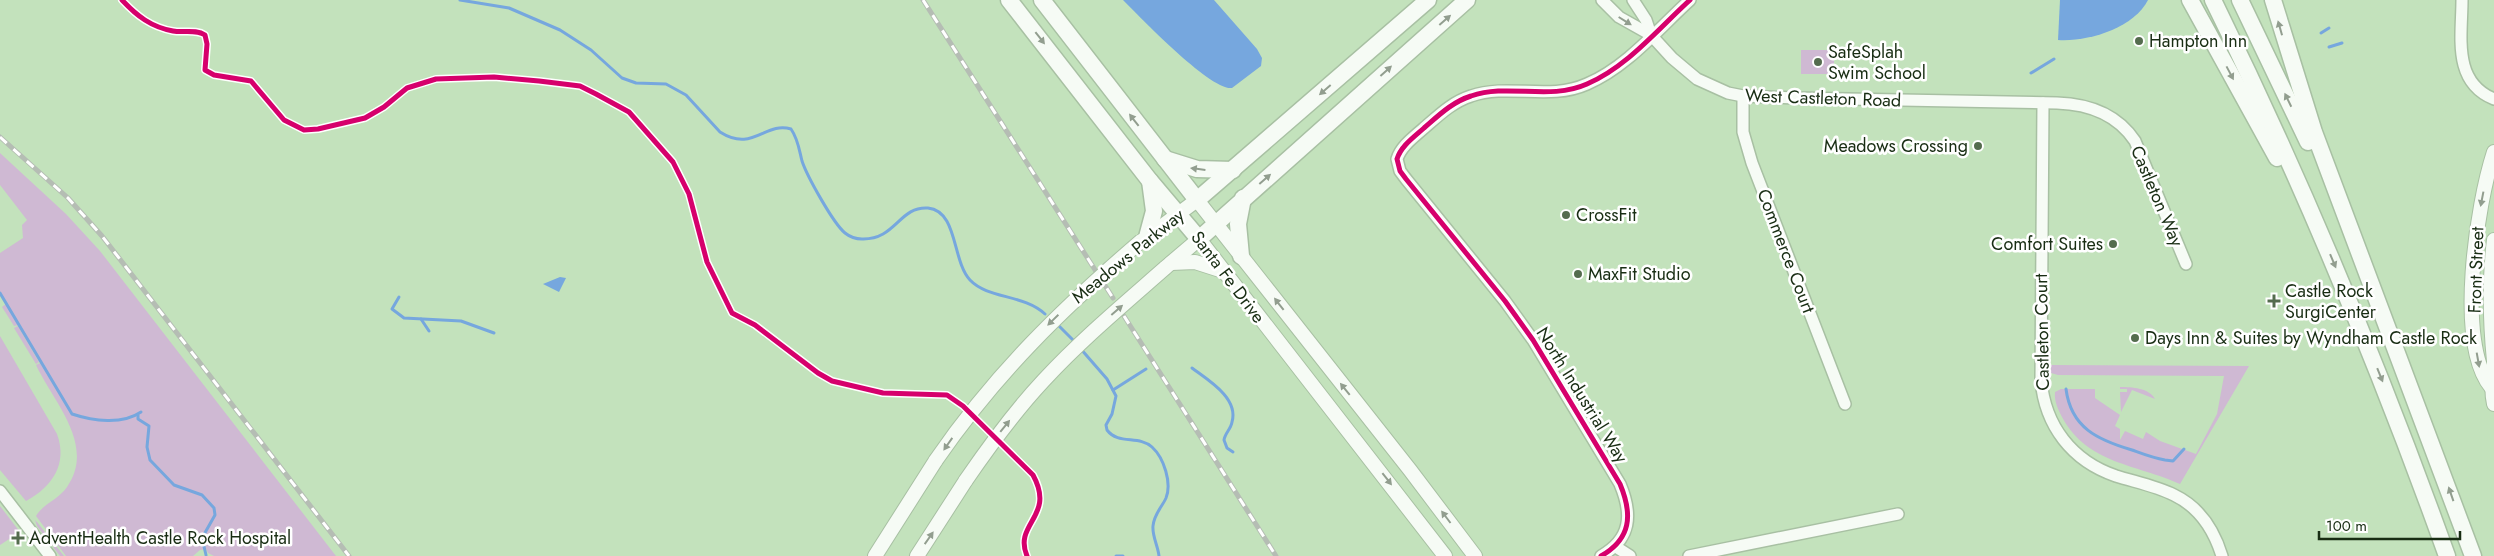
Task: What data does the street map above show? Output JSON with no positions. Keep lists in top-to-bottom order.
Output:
{
  "streets": {
    "highway": ["Meadows Parkway", "Santa Fe Drive"],
    "main road": ["Front Street"],
    "street": [
      "West Castleton Road",
      "Castleton Way",
      "Commerce Court",
      "Castleton Court",
      "North Industrial Way"
    ]
  },
  "crossings": [
    ["West Castleton Road", "Castleton Way"],
    ["West Castleton Road", "Commerce Court"],
    ["West Castleton Road", "Castleton Court"],
    ["West Castleton Road", "North Industrial Way"],
    ["Castleton Way", "Castleton Court"],
    ["Meadows Parkway", "Santa Fe Drive"]
  ],
  "places": {
    "other": [
      "Hampton Inn",
      "SafeSplah Swim School",
      "Meadows Crossing",
      "CrossFit",
      "Comfort Suites",
      "MaxFit Studio",
      "Days Inn & Suites by Wyndham Castle Rock"
    ],
    "health": ["Castle Rock SurgiCenter", "AdventHealth Castle Rock Hospital"]
  },
  "scale_bar": "100 m"
}
